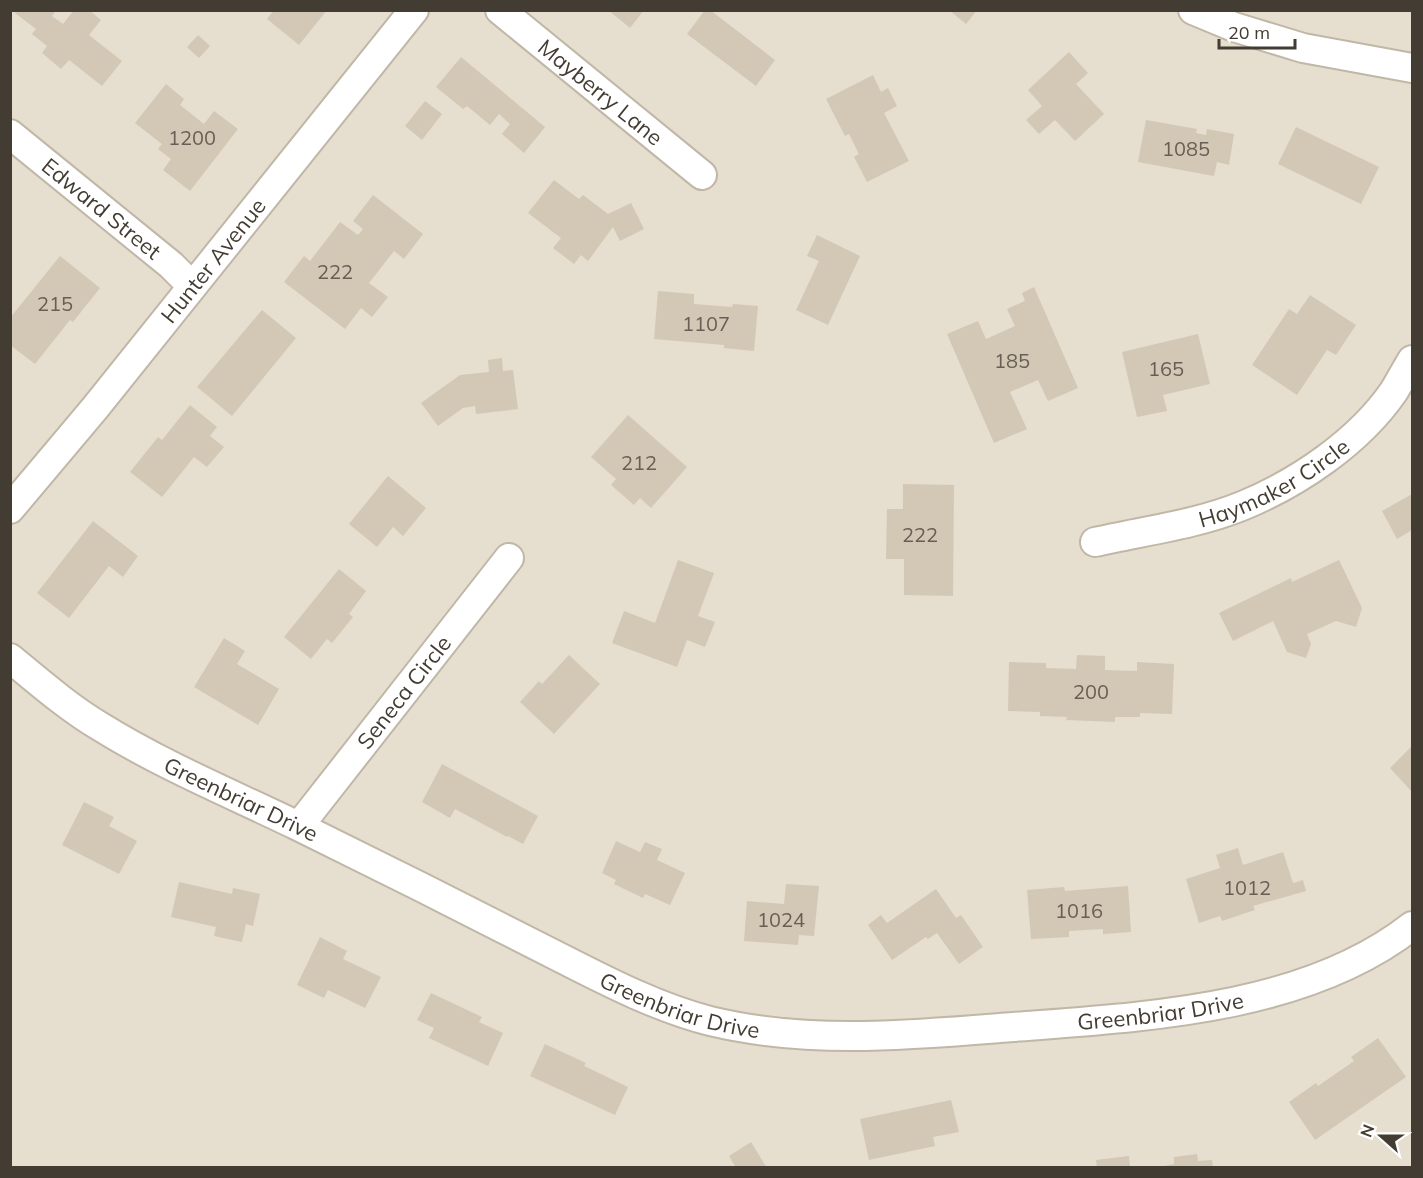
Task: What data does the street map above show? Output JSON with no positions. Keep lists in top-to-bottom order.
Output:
{
  "streets": {
    "street": [
      "Mayberry Lane",
      "Edward Street",
      "Hunter Avenue",
      "Haymaker Circle",
      "Seneca Circle",
      "Greenbriar Drive"
    ]
  },
  "crossings": [
    ["Edward Street", "Hunter Avenue"],
    ["Seneca Circle", "Greenbriar Drive"]
  ],
  "house_numbers": [
    "1200",
    "1085",
    "222",
    "215",
    "1107",
    "185",
    "165",
    "212",
    "222",
    "200",
    "1012",
    "1016",
    "1024"
  ],
  "scale_bar": "20 m",
  "north": "left"
}
